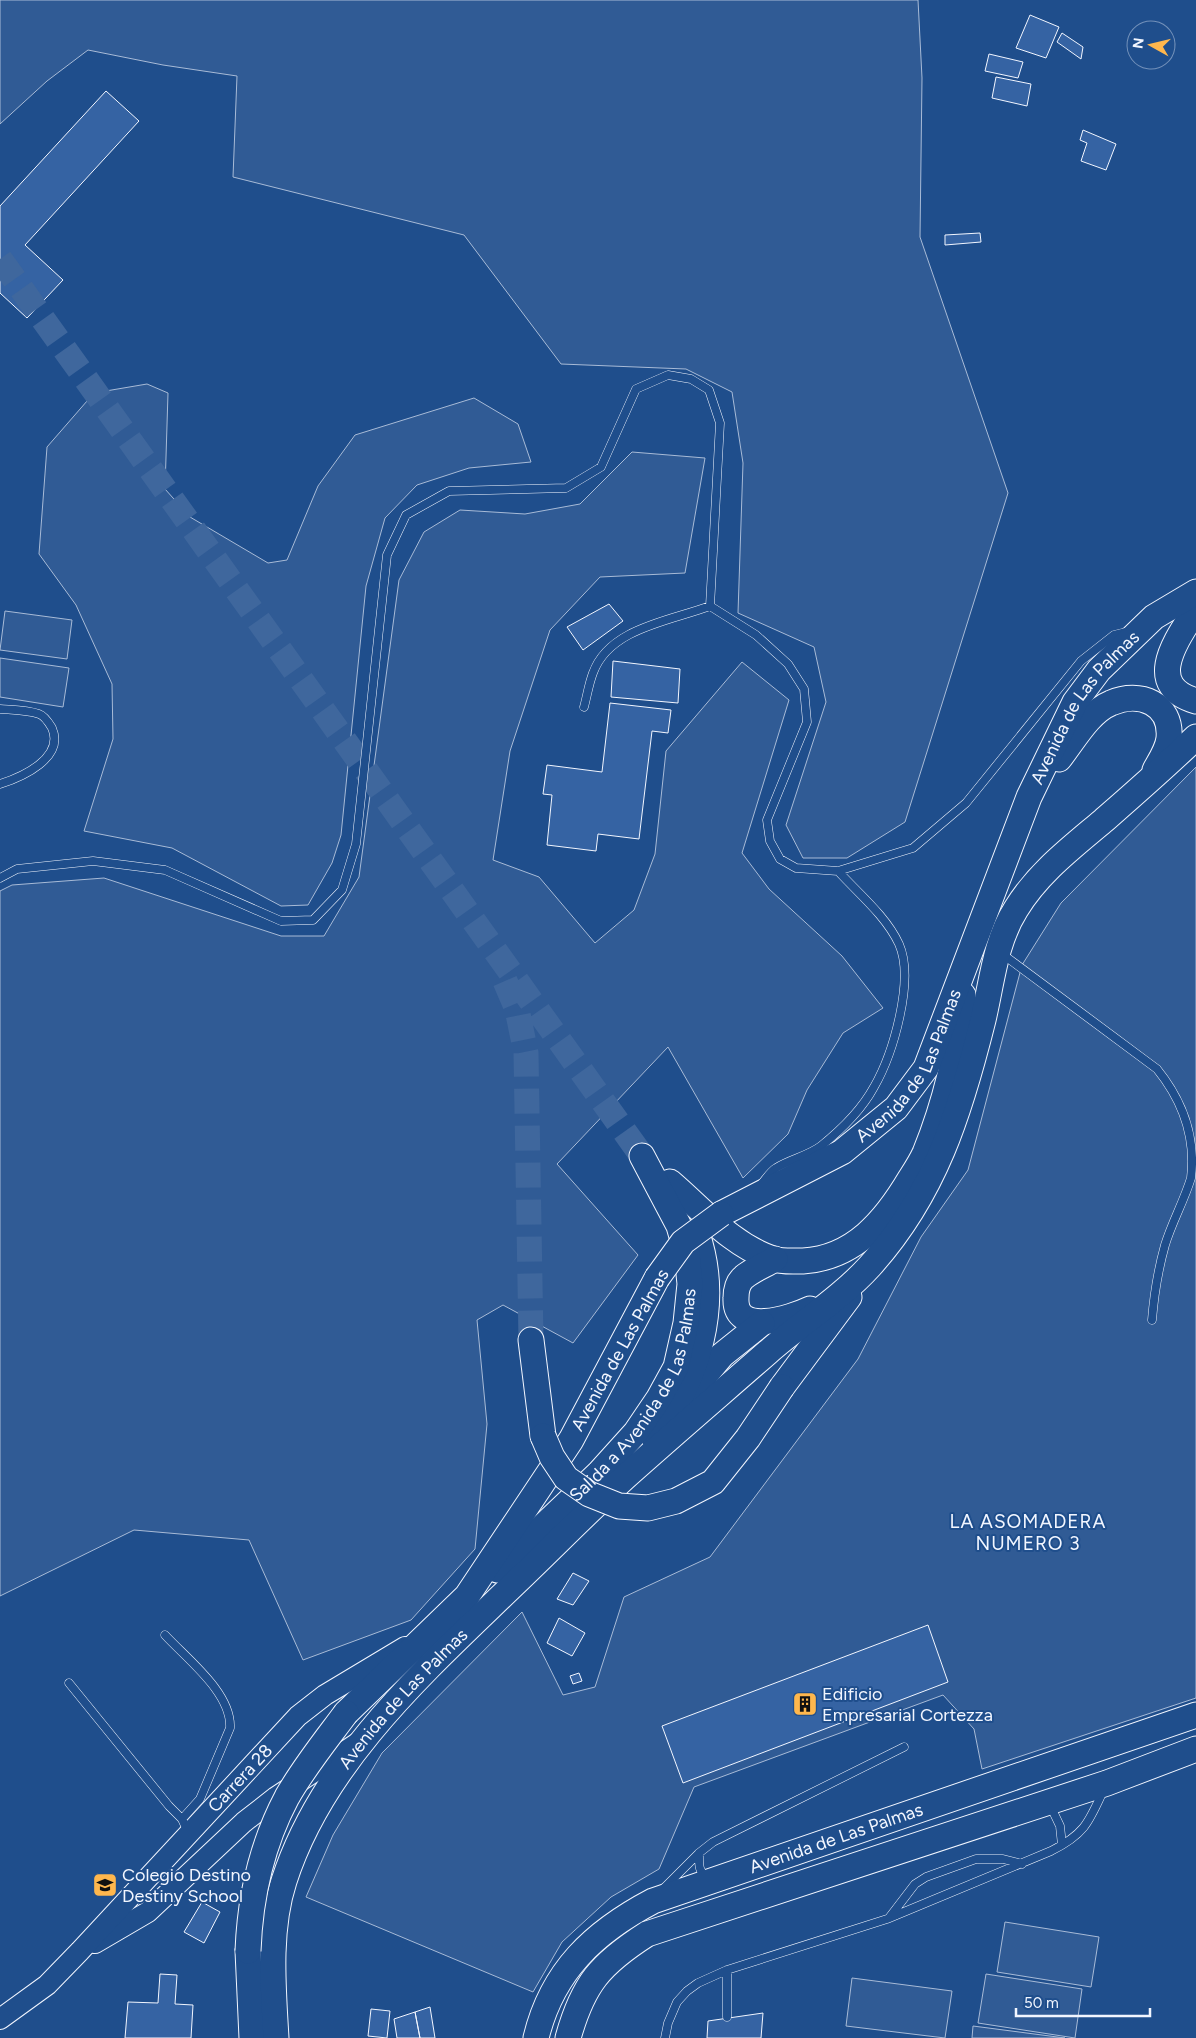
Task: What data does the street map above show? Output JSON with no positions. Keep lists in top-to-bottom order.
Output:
{
  "streets": {
    "main road": ["Avenida de Las Palmas", "Salida a Avenida de Las Palmas"],
    "street": ["Carrera 28"]
  },
  "crossings": [
    ["Avenida de Las Palmas", "Salida a Avenida de Las Palmas"],
    ["Avenida de Las Palmas", "Carrera 28"]
  ],
  "districts": ["LA ASOMADERA NUMERO 3"],
  "places": {
    "building": ["Edificio Empresarial Cortezza"],
    "school or university": ["Colegio Destino Destiny School"]
  },
  "scale_bar": "50 m",
  "north": "left"
}
